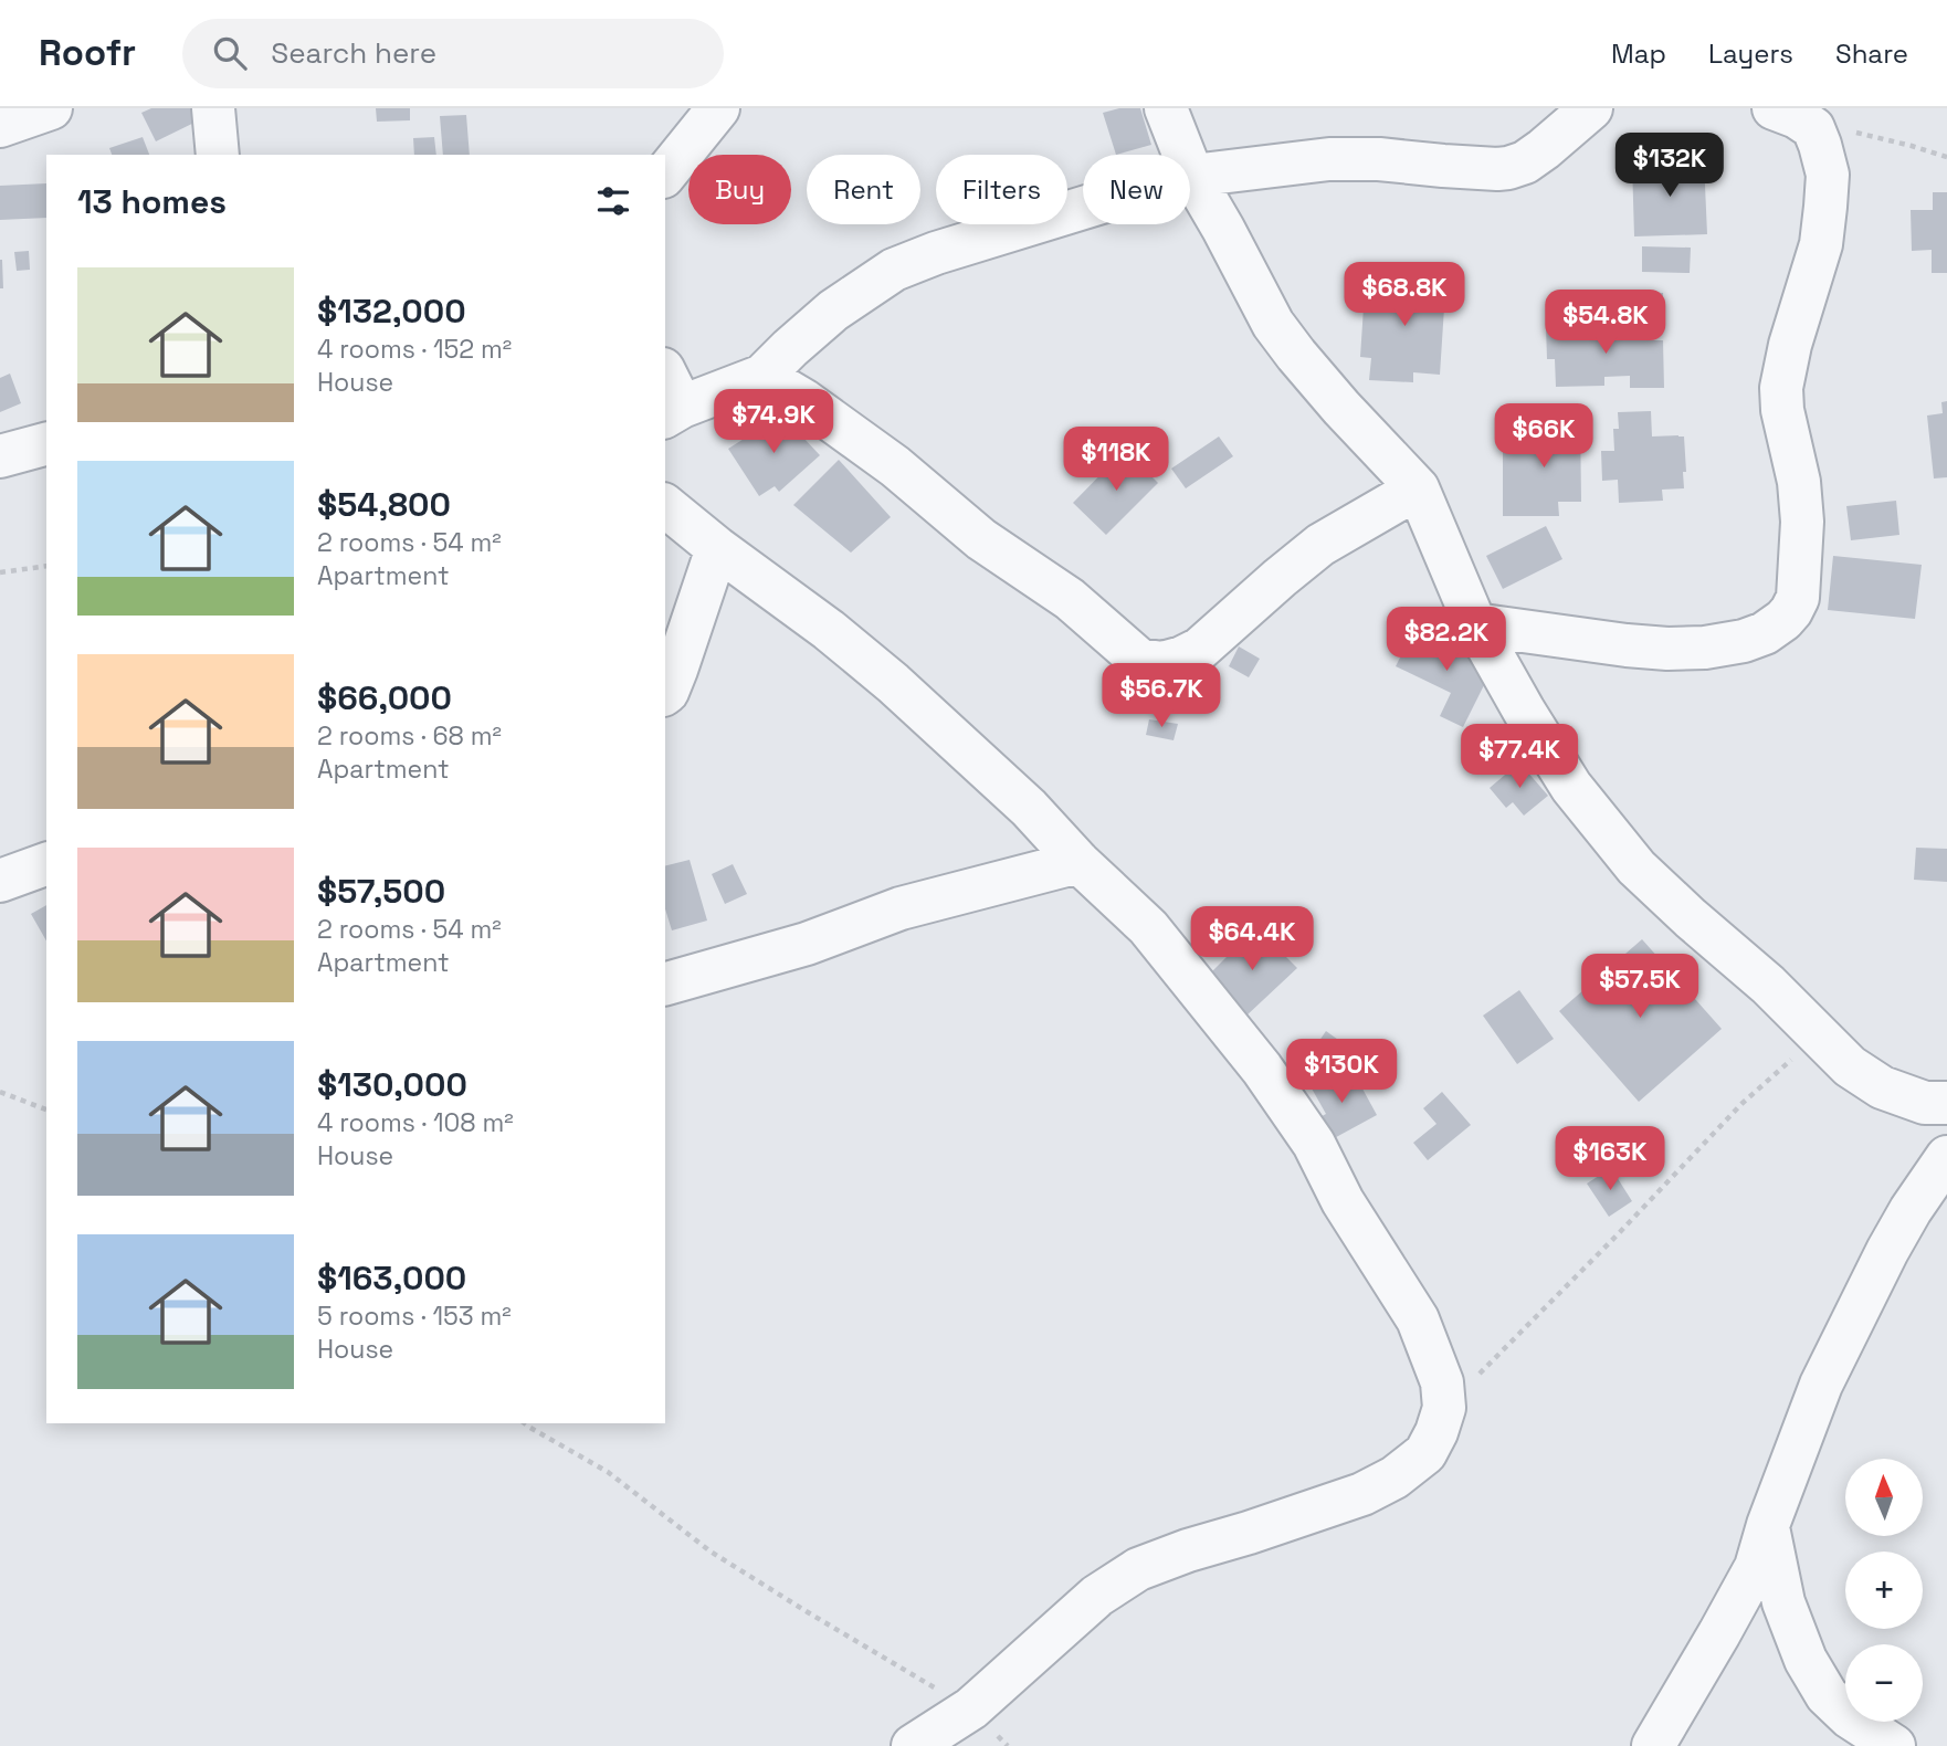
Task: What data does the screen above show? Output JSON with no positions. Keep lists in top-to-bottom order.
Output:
{
  "north": "top",
  "page": {
    "header": "Roofr",
    "search": "Search here",
    "nav": ["Map", "Layers", "Share"],
    "price": [
      "$132K",
      "$68.8K",
      "$54.8K",
      "$74.9K",
      "$66K",
      "$118K",
      "$82.2K",
      "$56.7K",
      "$77.4K",
      "$64.4K",
      "$57.5K",
      "$130K",
      "$163K"
    ],
    "chip": [
      "Buy",
      "Rent",
      "Filters",
      "New"
    ],
    "heading": "13 homes",
    "list": [
      {
        "name": "$132,000",
        "note": "4 rooms · 152 m² · House"
      },
      {
        "name": "$54,800",
        "note": "2 rooms · 54 m² · Apartment"
      },
      {
        "name": "$66,000",
        "note": "2 rooms · 68 m² · Apartment"
      },
      {
        "name": "$57,500",
        "note": "2 rooms · 54 m² · Apartment"
      },
      {
        "name": "$130,000",
        "note": "4 rooms · 108 m² · House"
      },
      {
        "name": "$163,000",
        "note": "5 rooms · 153 m² · House"
      }
    ],
    "map_buttons": ["+", "−"]
  }
}
